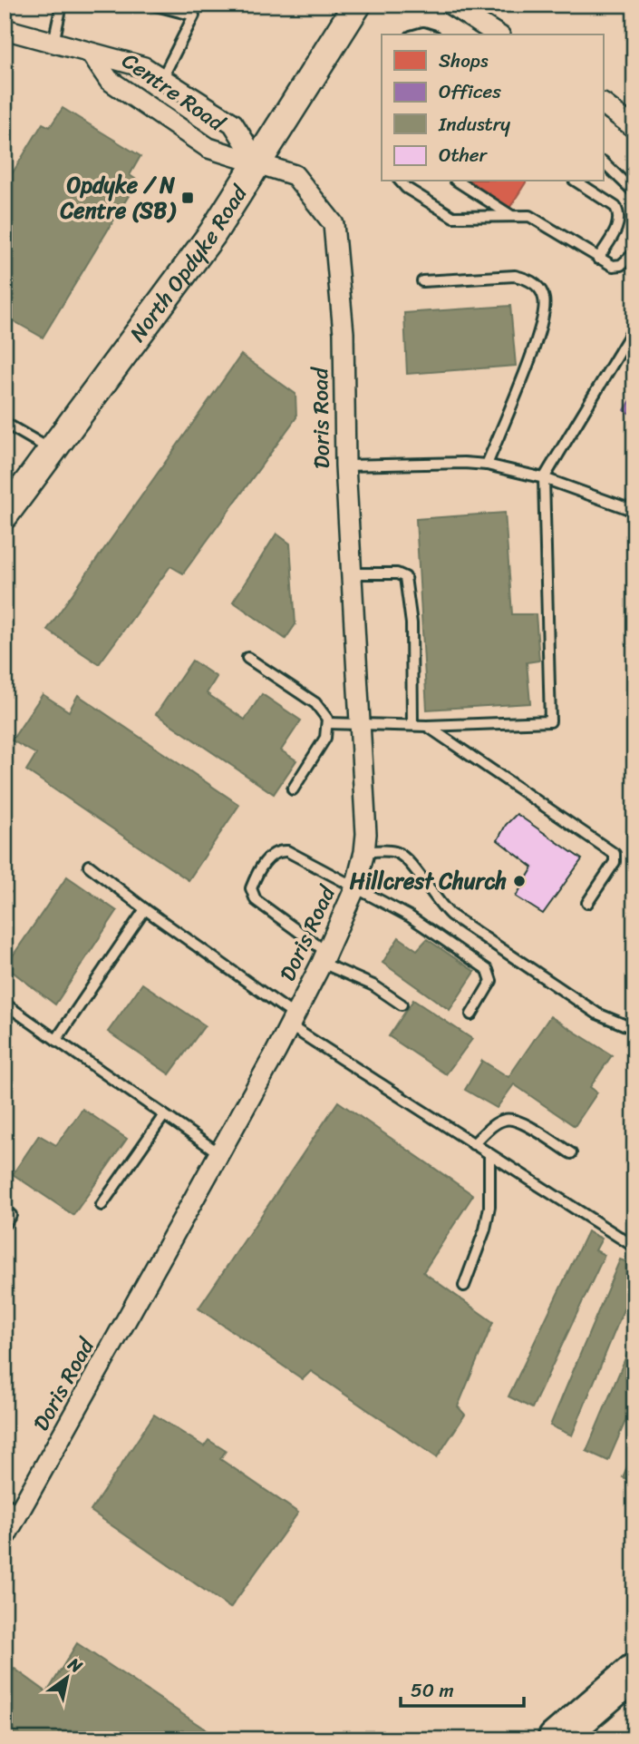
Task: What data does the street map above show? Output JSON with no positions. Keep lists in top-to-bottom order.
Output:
{
  "streets": {
    "main road": ["North Opdyke Road"],
    "street": ["Centre Road", "Doris Road"]
  },
  "crossings": [
    ["Centre Road", "North Opdyke Road"],
    ["Centre Road", "Doris Road"],
    ["North Opdyke Road", "Doris Road"]
  ],
  "places": {
    "transit": ["Opdyke / N Centre (SB)"],
    "other": ["Hillcrest Church"]
  },
  "legend": [
    "Shops",
    "Offices",
    "Industry",
    "Other"
  ],
  "scale_bar": "50 m",
  "north": "top right"
}
